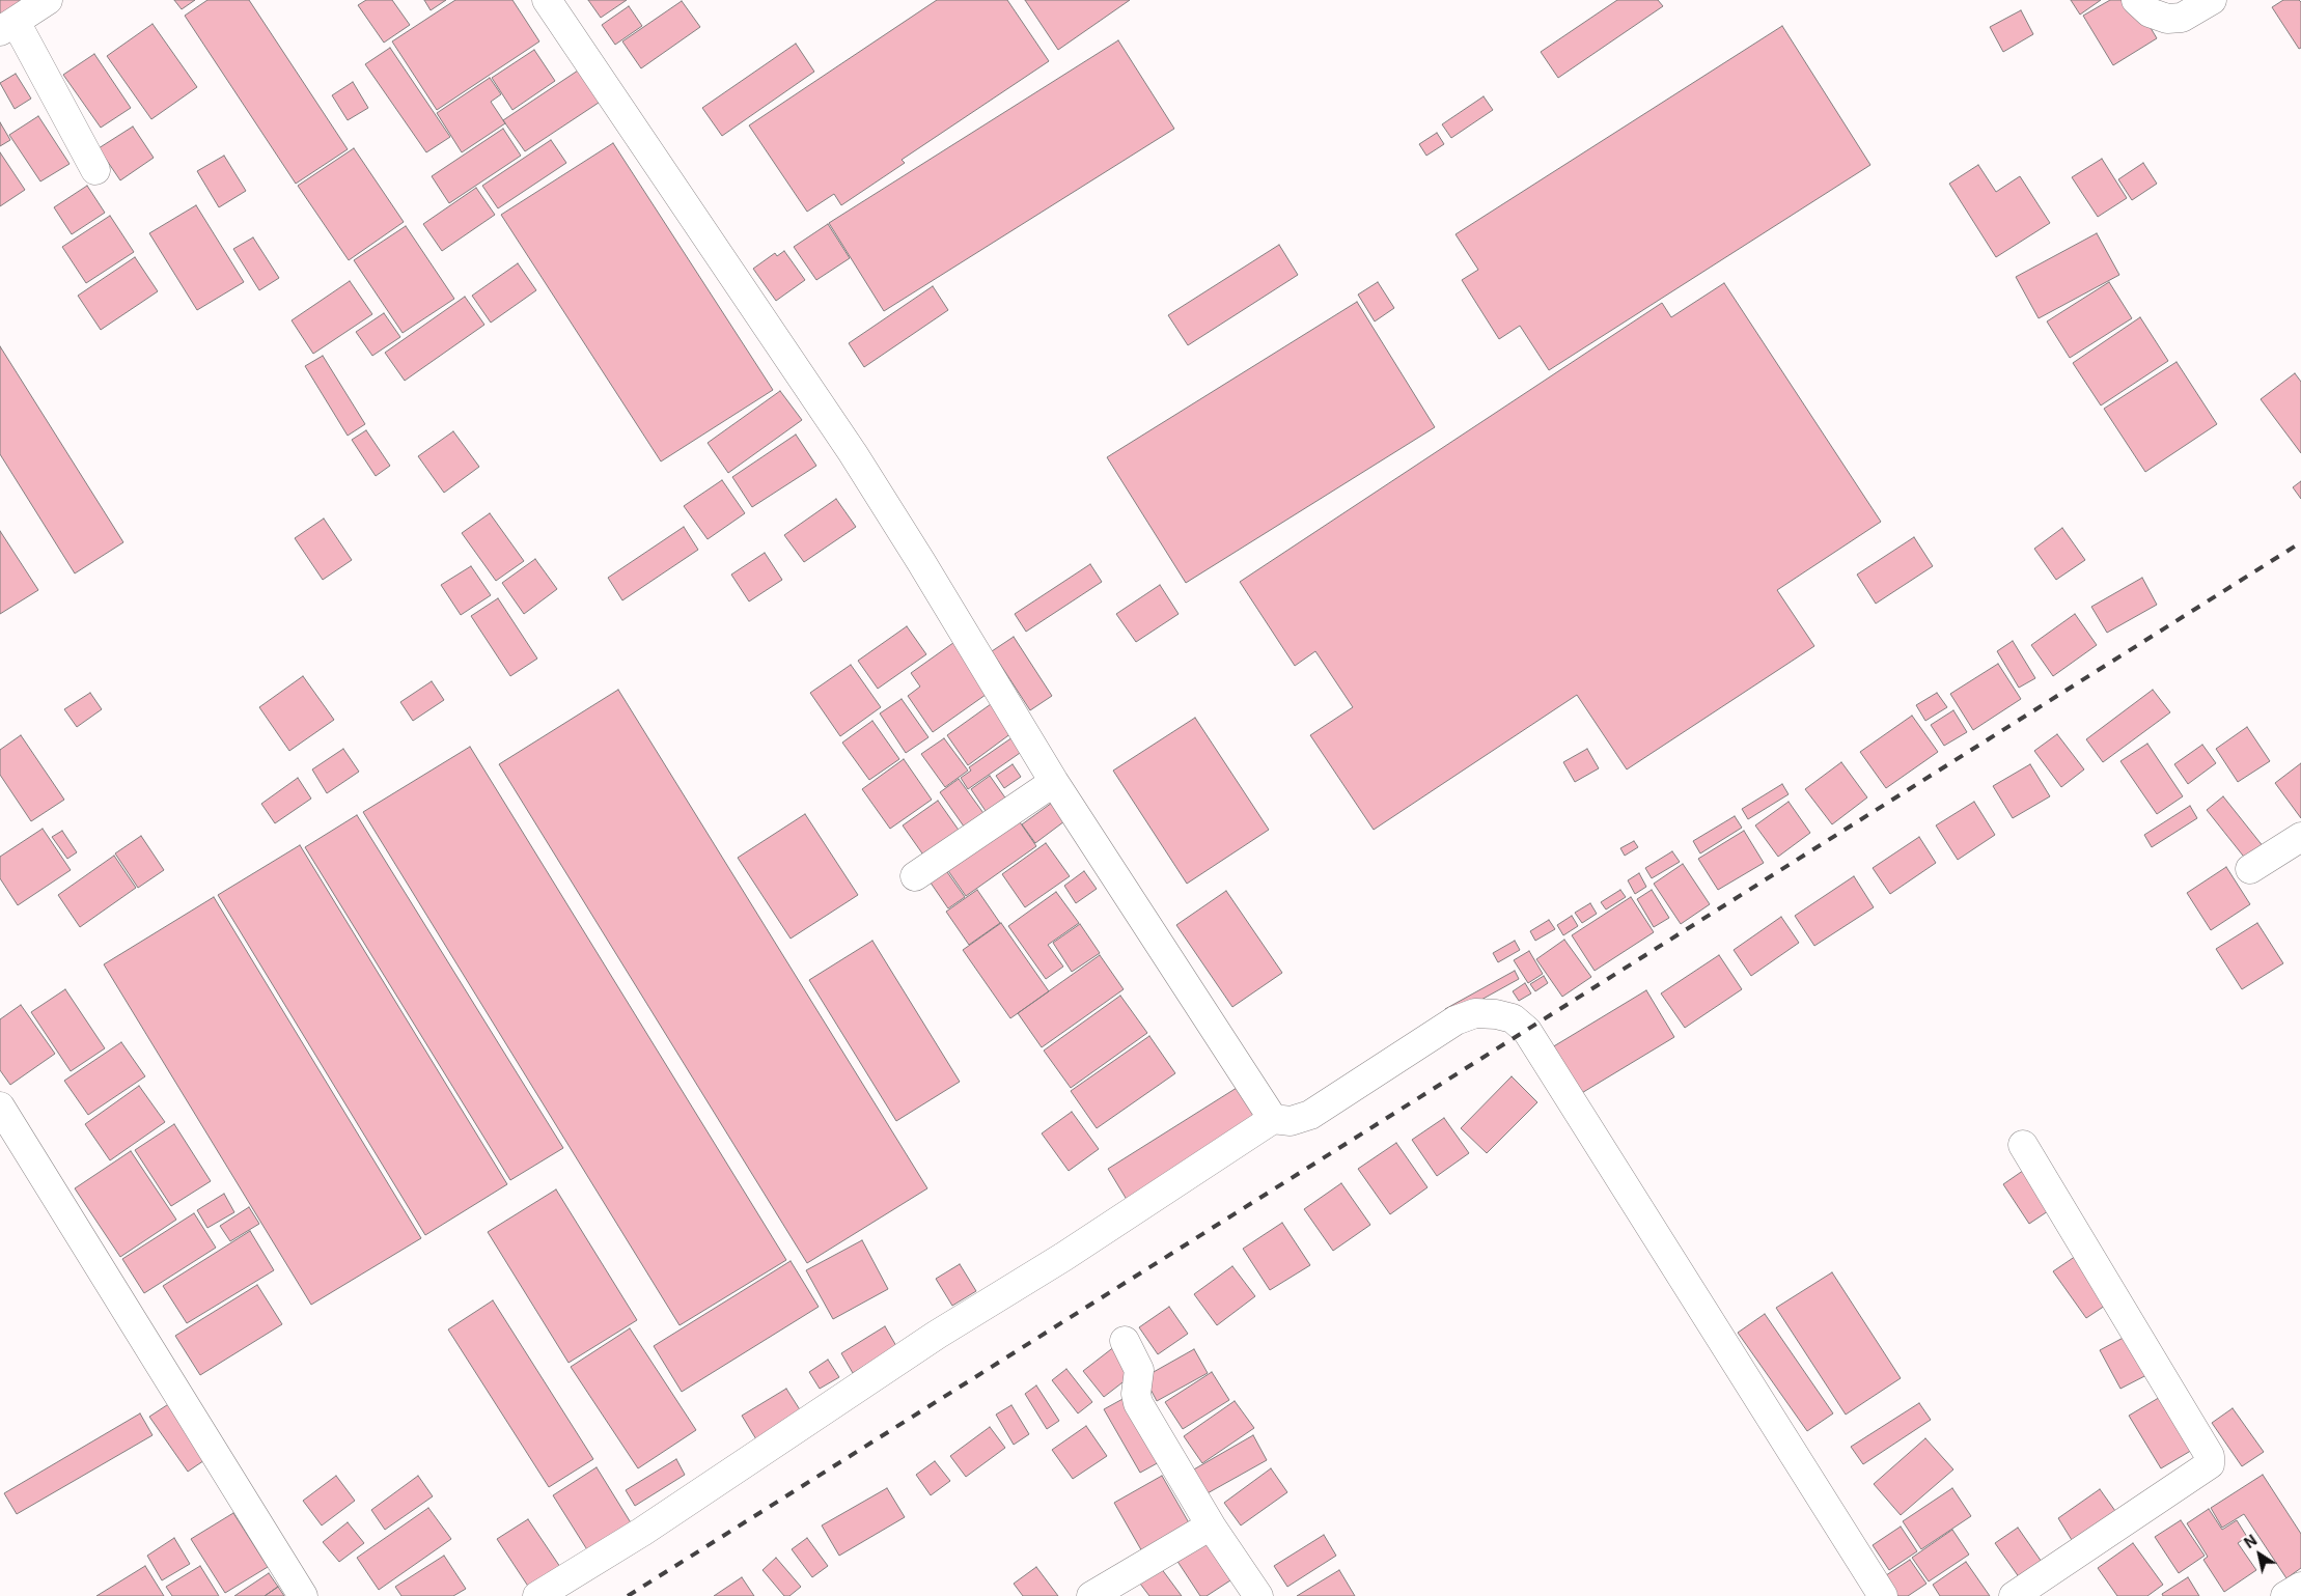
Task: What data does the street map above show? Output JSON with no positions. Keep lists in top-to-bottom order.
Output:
{
  "north": "top left"
}
